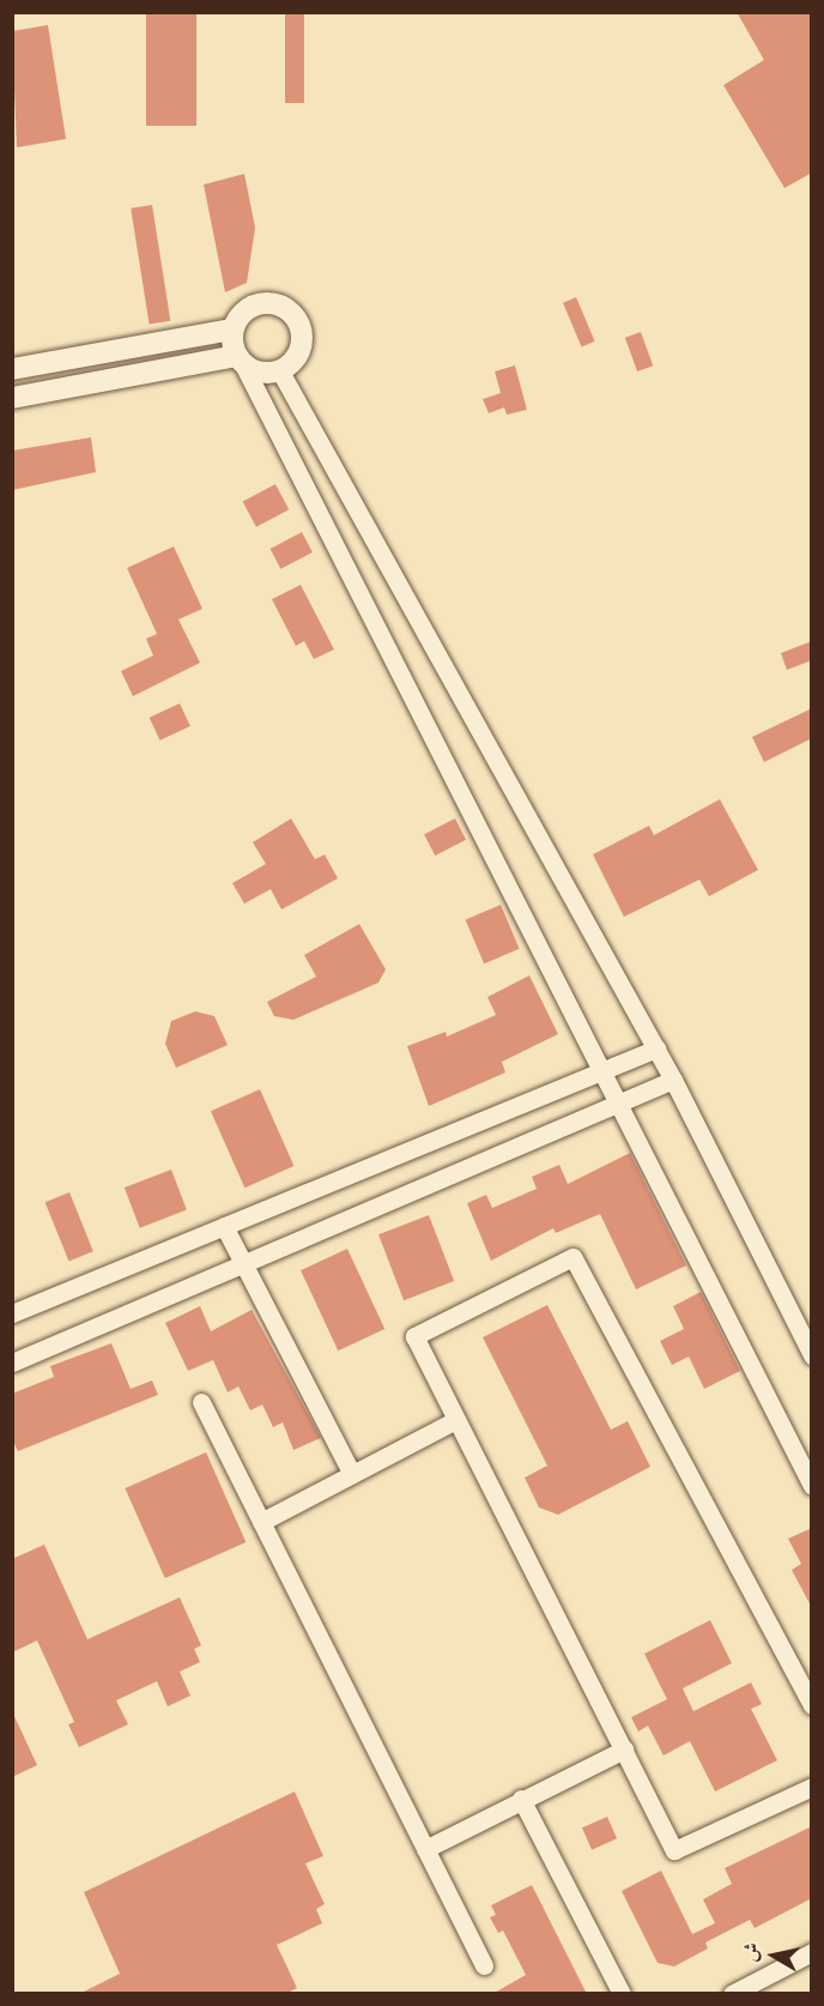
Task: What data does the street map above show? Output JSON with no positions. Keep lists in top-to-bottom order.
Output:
{
  "north": "left"
}
